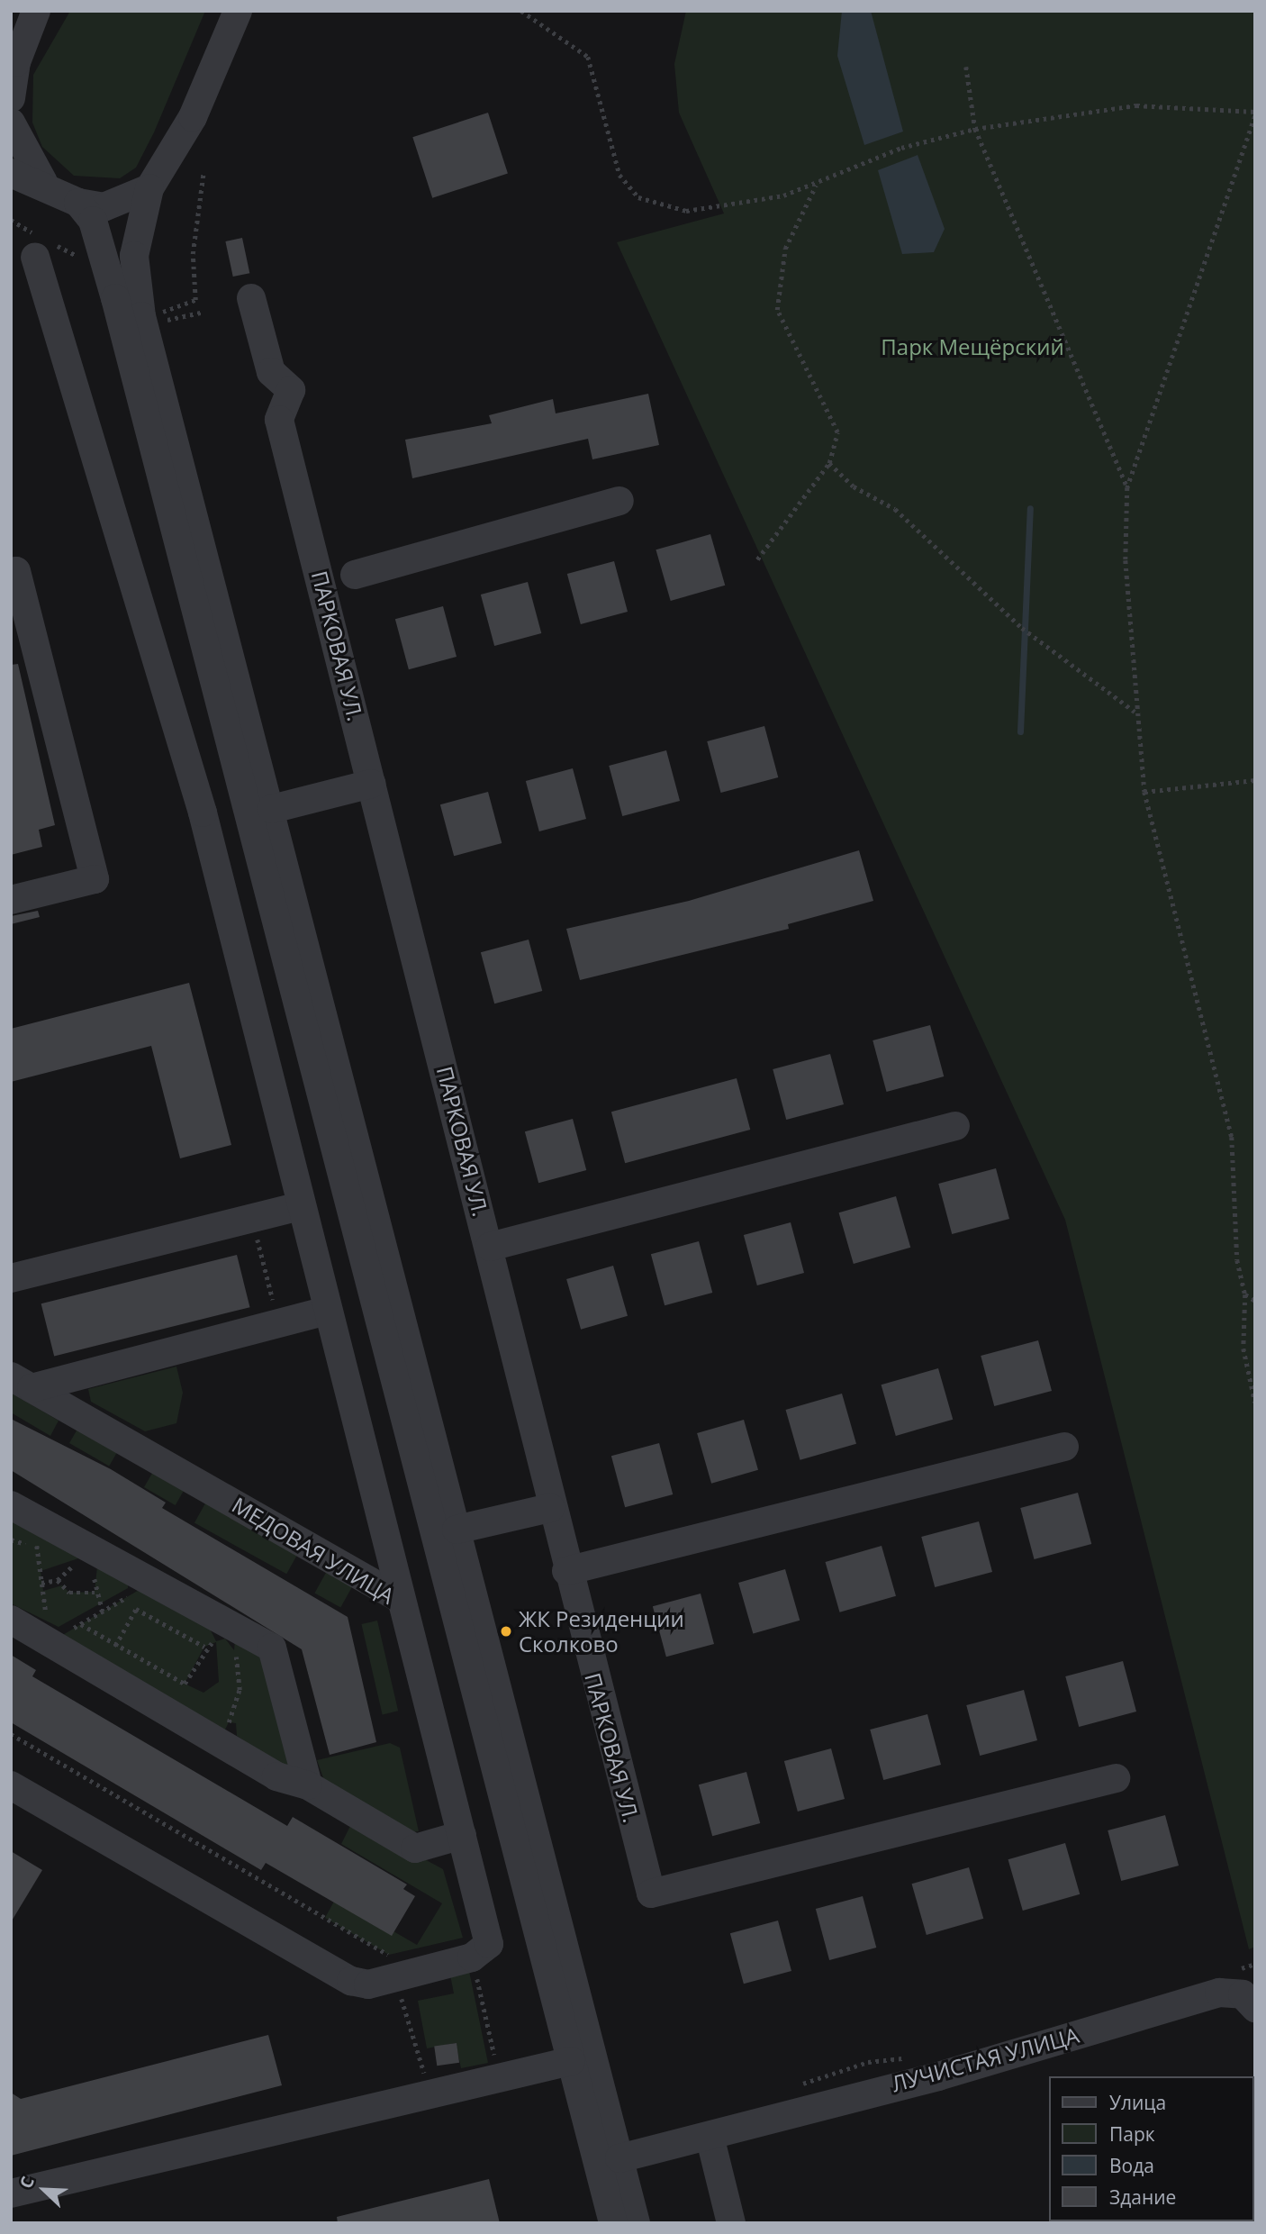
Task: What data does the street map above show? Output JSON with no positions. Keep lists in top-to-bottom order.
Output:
{
  "streets": {
    "street": ["ПАРКОВАЯ УЛ.", "МЕДОВАЯ УЛИЦА", "ЛУЧИСТАЯ УЛИЦА"]
  },
  "parks": ["Парк Мещёрский"],
  "places": ["ЖК Резиденции Сколково"],
  "legend": [
    "Улица",
    "Парк",
    "Вода",
    "Здание"
  ],
  "north": "top left"
}
